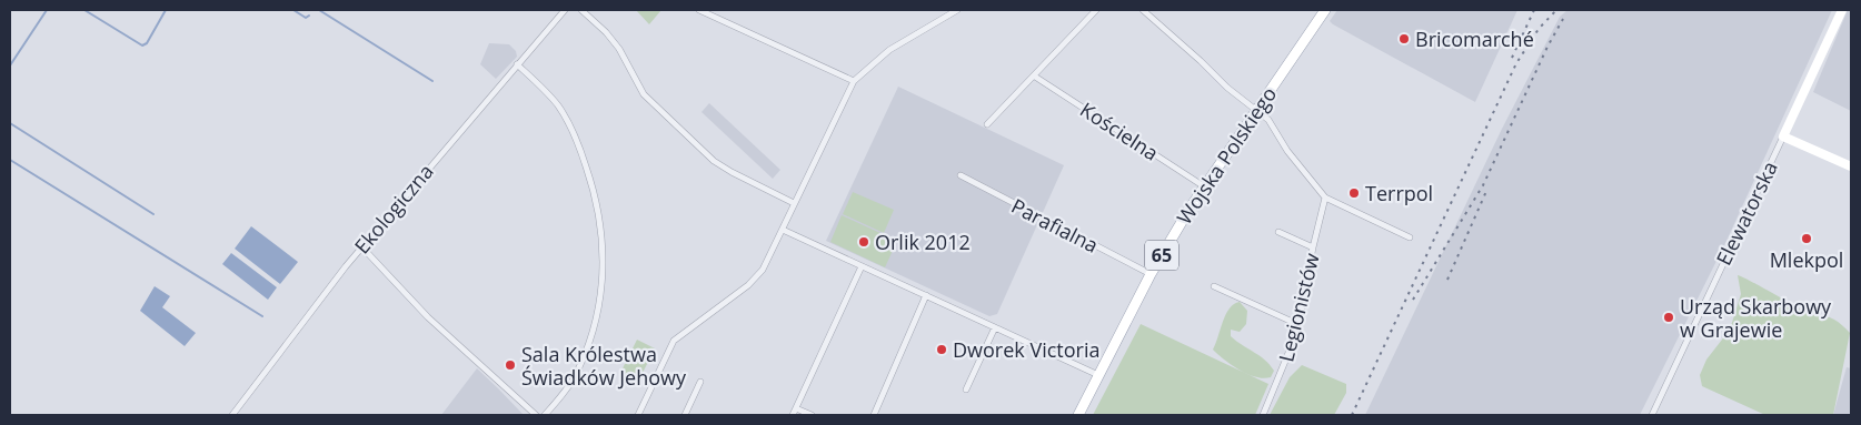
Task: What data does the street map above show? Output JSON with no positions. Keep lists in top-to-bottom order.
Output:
{
  "streets": {
    "main road": ["Wojska Polskiego", "65"],
    "street": [
      "Kościelna",
      "Ekologiczna",
      "Elewatorska",
      "Parafialna",
      "Legionistów"
    ]
  },
  "crossings": [
    ["Kościelna", "Wojska Polskiego"],
    ["Wojska Polskiego", "Parafialna"]
  ],
  "places": [
    "Bricomarché",
    "Terrpol",
    "Mlekpol",
    "Orlik 2012",
    "Urząd Skarbowy w Grajewie",
    "Dworek Victoria",
    "Sala Królestwa Świadków Jehowy"
  ]
}
